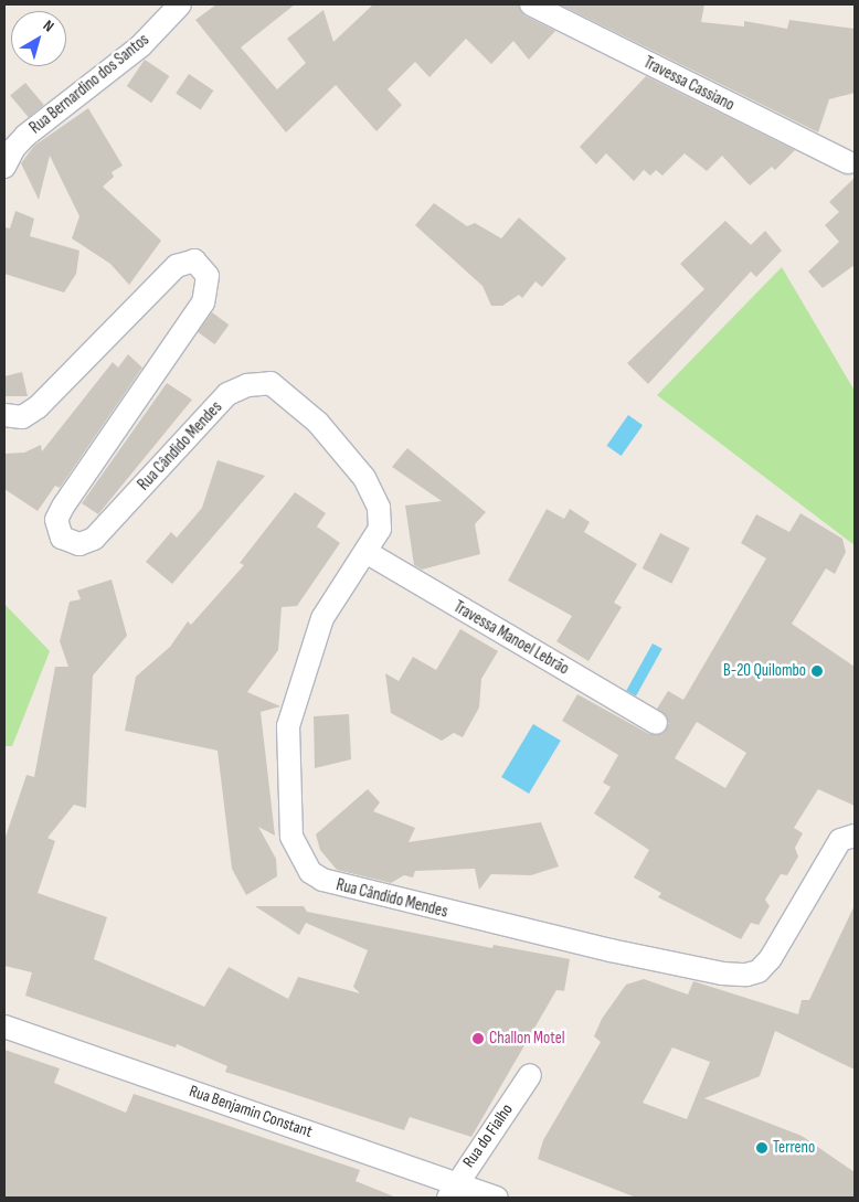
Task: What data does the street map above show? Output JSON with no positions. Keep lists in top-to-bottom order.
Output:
{
  "streets": {
    "street": [
      "Rua Bernardino dos Santos",
      "Travessa Cassiano",
      "Rua Cândido Mendes",
      "Travessa Manoel Lebrão",
      "Rua Benjamin Constant",
      "Rua do Fialho"
    ]
  },
  "crossings": [
    ["Rua Cândido Mendes", "Travessa Manoel Lebrão"],
    ["Rua Benjamin Constant", "Rua do Fialho"]
  ],
  "places": ["B-20 Quilombo", "Challon Motel", "Terreno"],
  "north": "top right"
}
